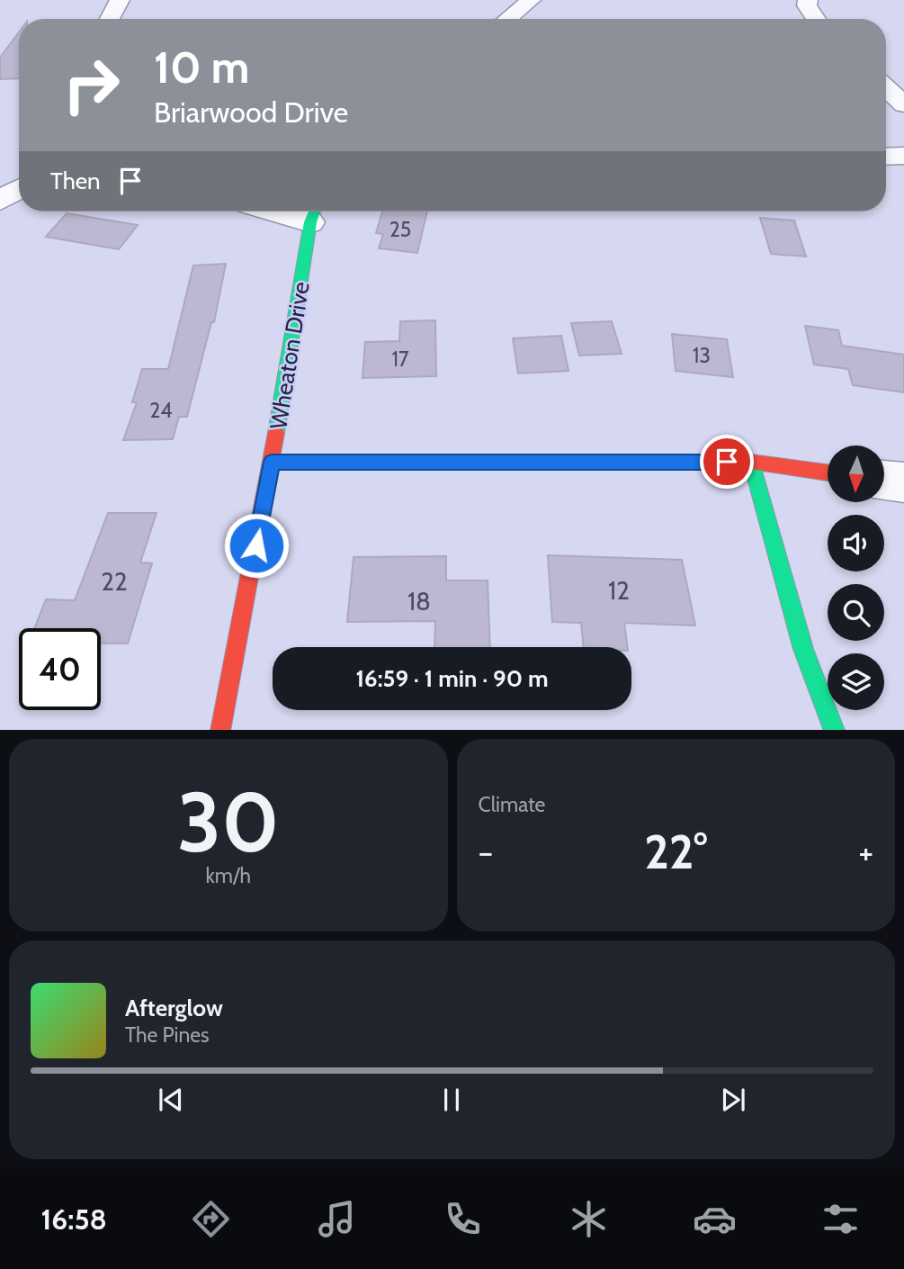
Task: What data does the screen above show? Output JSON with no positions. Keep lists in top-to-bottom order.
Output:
{
  "streets": {
    "street": ["Wheaton Drive"]
  },
  "house_numbers": [
    "25",
    "13",
    "17",
    "24",
    "22",
    "12",
    "18"
  ],
  "north": "bottom",
  "page": {
    "turn": ["10 m", "Briarwood Drive"],
    "then": "Then",
    "limit": "40",
    "trip": "16:59 · 1 min · 90 m",
    "tile": [
      ["30", "km/h"],
      "Climate"
    ],
    "heat": ["−", "22°", "+"],
    "song": ["Afterglow", "The Pines"],
    "tabs": "16:58"
  }
}
